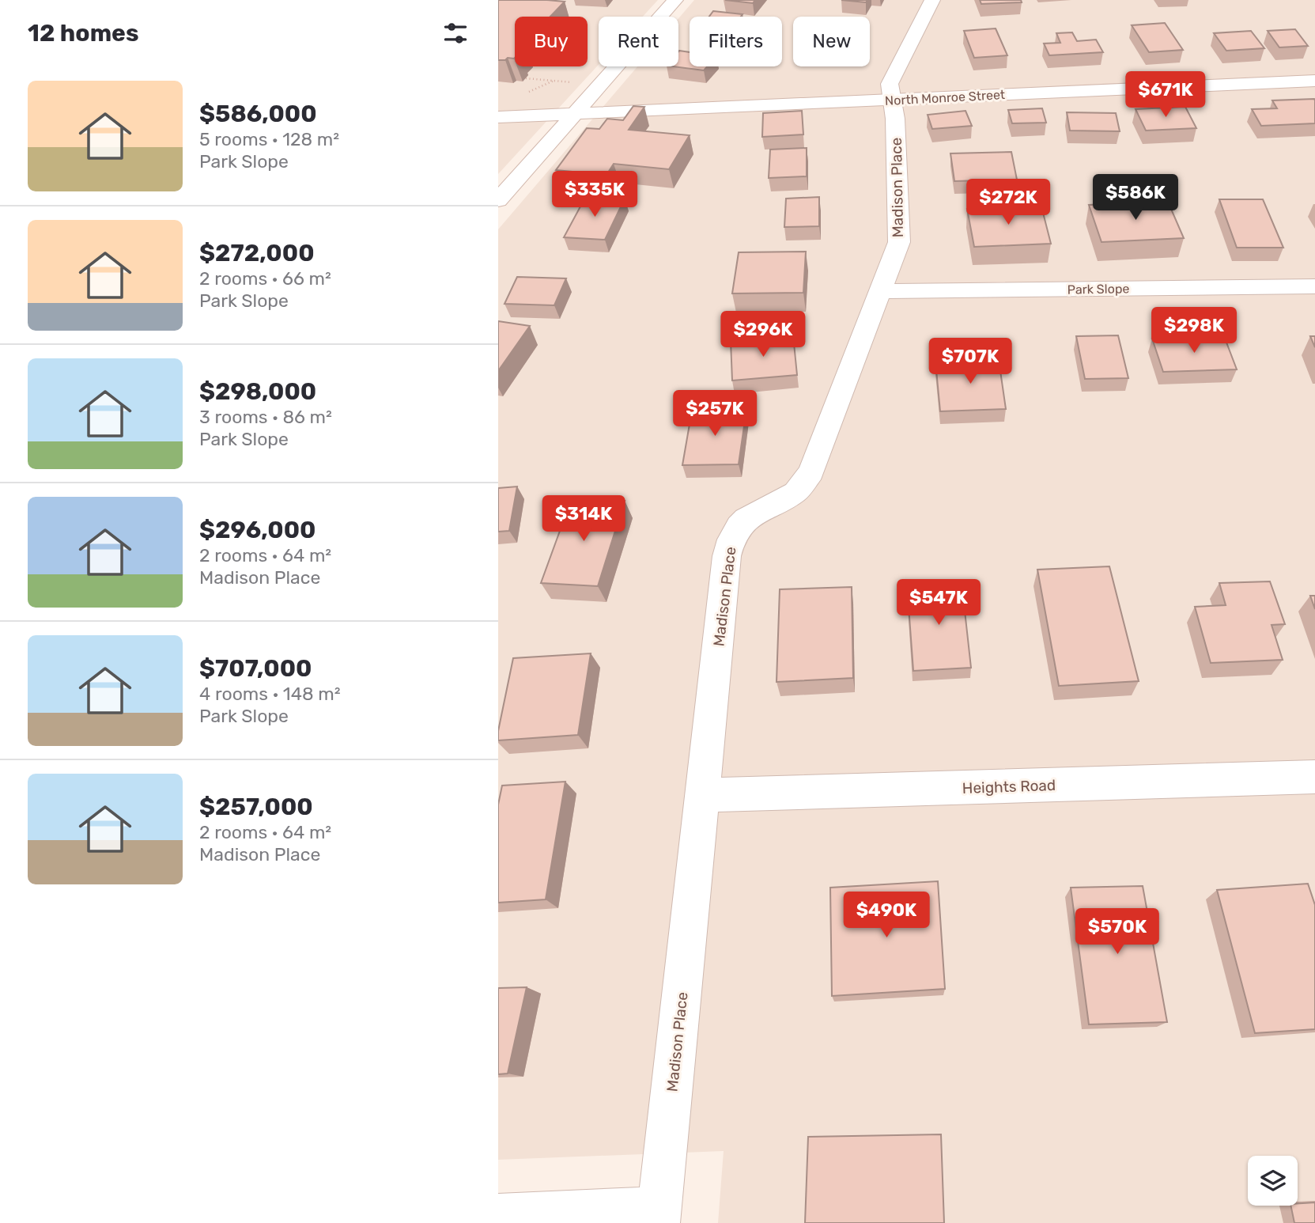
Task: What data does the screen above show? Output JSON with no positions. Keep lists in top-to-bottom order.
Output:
{
  "streets": {
    "street": [
      "North Monroe Street",
      "Madison Place",
      "Park Slope",
      "Heights Road"
    ]
  },
  "crossings": [
    ["North Monroe Street", "Madison Place"],
    ["Madison Place", "Park Slope"],
    ["Madison Place", "Heights Road"]
  ],
  "page": {
    "heading": "12 homes",
    "chip": [
      "Buy",
      "Rent",
      "Filters",
      "New"
    ],
    "list": [
      {
        "name": "$586,000",
        "note": "5 rooms · 128 m² · Park Slope"
      },
      {
        "name": "$272,000",
        "note": "2 rooms · 66 m² · Park Slope"
      },
      {
        "name": "$298,000",
        "note": "3 rooms · 86 m² · Park Slope"
      },
      {
        "name": "$296,000",
        "note": "2 rooms · 64 m² · Madison Place"
      },
      {
        "name": "$707,000",
        "note": "4 rooms · 148 m² · Park Slope"
      },
      {
        "name": "$257,000",
        "note": "2 rooms · 64 m² · Madison Place"
      }
    ],
    "price": [
      "$671K",
      "$335K",
      "$586K",
      "$272K",
      "$298K",
      "$296K",
      "$707K",
      "$257K",
      "$314K",
      "$547K",
      "$490K",
      "$570K"
    ]
  }
}
